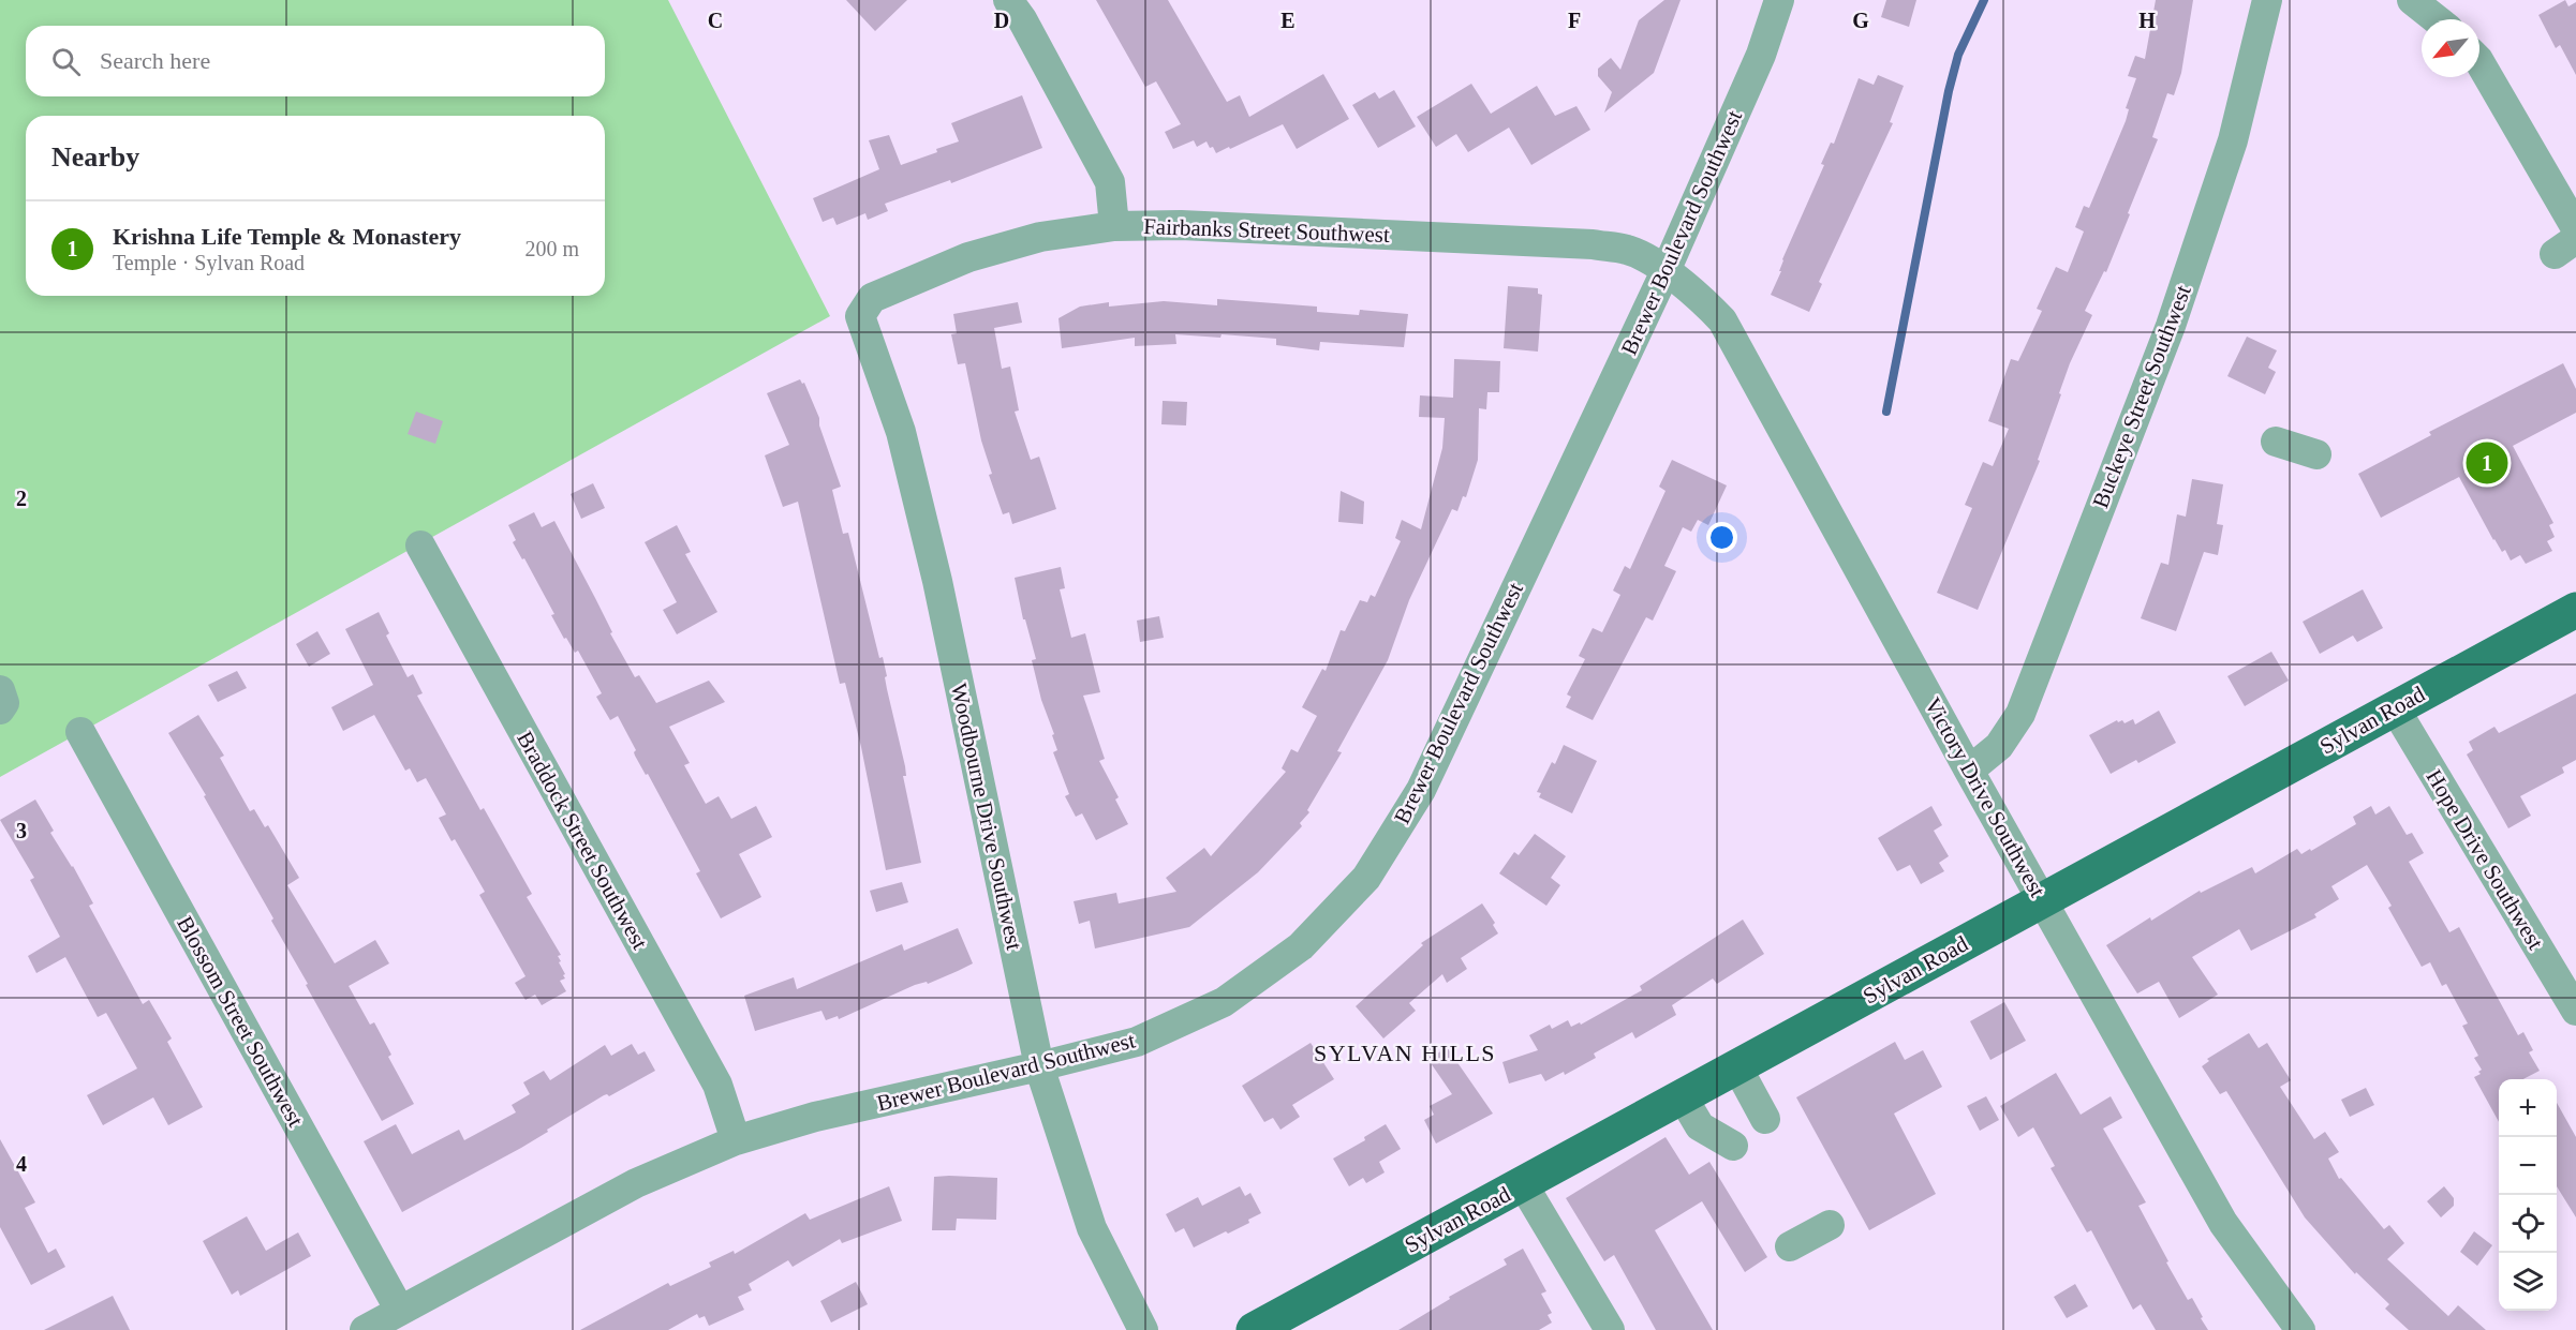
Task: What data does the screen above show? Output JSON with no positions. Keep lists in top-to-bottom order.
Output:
{
  "streets": {
    "main road": ["Sylvan Road"],
    "street": [
      "Fairbanks Street Southwest",
      "Brewer Boulevard Southwest",
      "Buckeye Street Southwest",
      "Victory Drive Southwest",
      "Woodbourne Drive Southwest",
      "Braddock Street Southwest",
      "Hope Drive Southwest",
      "Blossom Street Southwest"
    ]
  },
  "crossings": [
    ["Fairbanks Street Southwest", "Brewer Boulevard Southwest"],
    ["Fairbanks Street Southwest", "Victory Drive Southwest"],
    ["Fairbanks Street Southwest", "Woodbourne Drive Southwest"],
    ["Brewer Boulevard Southwest", "Victory Drive Southwest"],
    ["Brewer Boulevard Southwest", "Woodbourne Drive Southwest"],
    ["Brewer Boulevard Southwest", "Braddock Street Southwest"],
    ["Brewer Boulevard Southwest", "Blossom Street Southwest"],
    ["Buckeye Street Southwest", "Victory Drive Southwest"],
    ["Sylvan Road", "Victory Drive Southwest"],
    ["Sylvan Road", "Hope Drive Southwest"]
  ],
  "districts": ["SYLVAN HILLS"],
  "north": "bottom left",
  "page": {
    "search": "Search here",
    "heading": "Nearby",
    "list": [
      {
        "mark": "1",
        "name": "Krishna Life Temple & Monastery",
        "note": "Temple · Sylvan Road",
        "value": "200 m"
      }
    ],
    "pins": "1",
    "map_buttons": ["+", "−"]
  },
  "grid": {
    "columns": [
      "C",
      "D",
      "E",
      "F",
      "G",
      "H"
    ],
    "rows": ["2", "3", "4"]
  }
}
